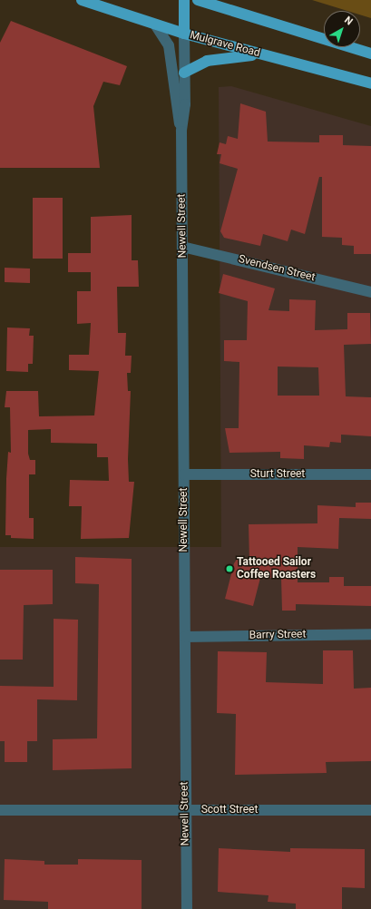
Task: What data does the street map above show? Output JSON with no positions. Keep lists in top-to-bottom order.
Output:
{
  "streets": {
    "main road": ["Mulgrave Road"],
    "street": [
      "Newell Street",
      "Svendsen Street",
      "Sturt Street",
      "Barry Street",
      "Scott Street"
    ]
  },
  "crossings": [
    ["Mulgrave Road", "Newell Street"],
    ["Newell Street", "Svendsen Street"],
    ["Newell Street", "Sturt Street"],
    ["Newell Street", "Barry Street"],
    ["Newell Street", "Scott Street"]
  ],
  "places": ["Tattooed Sailor Coffee Roasters"],
  "north": "top right"
}
